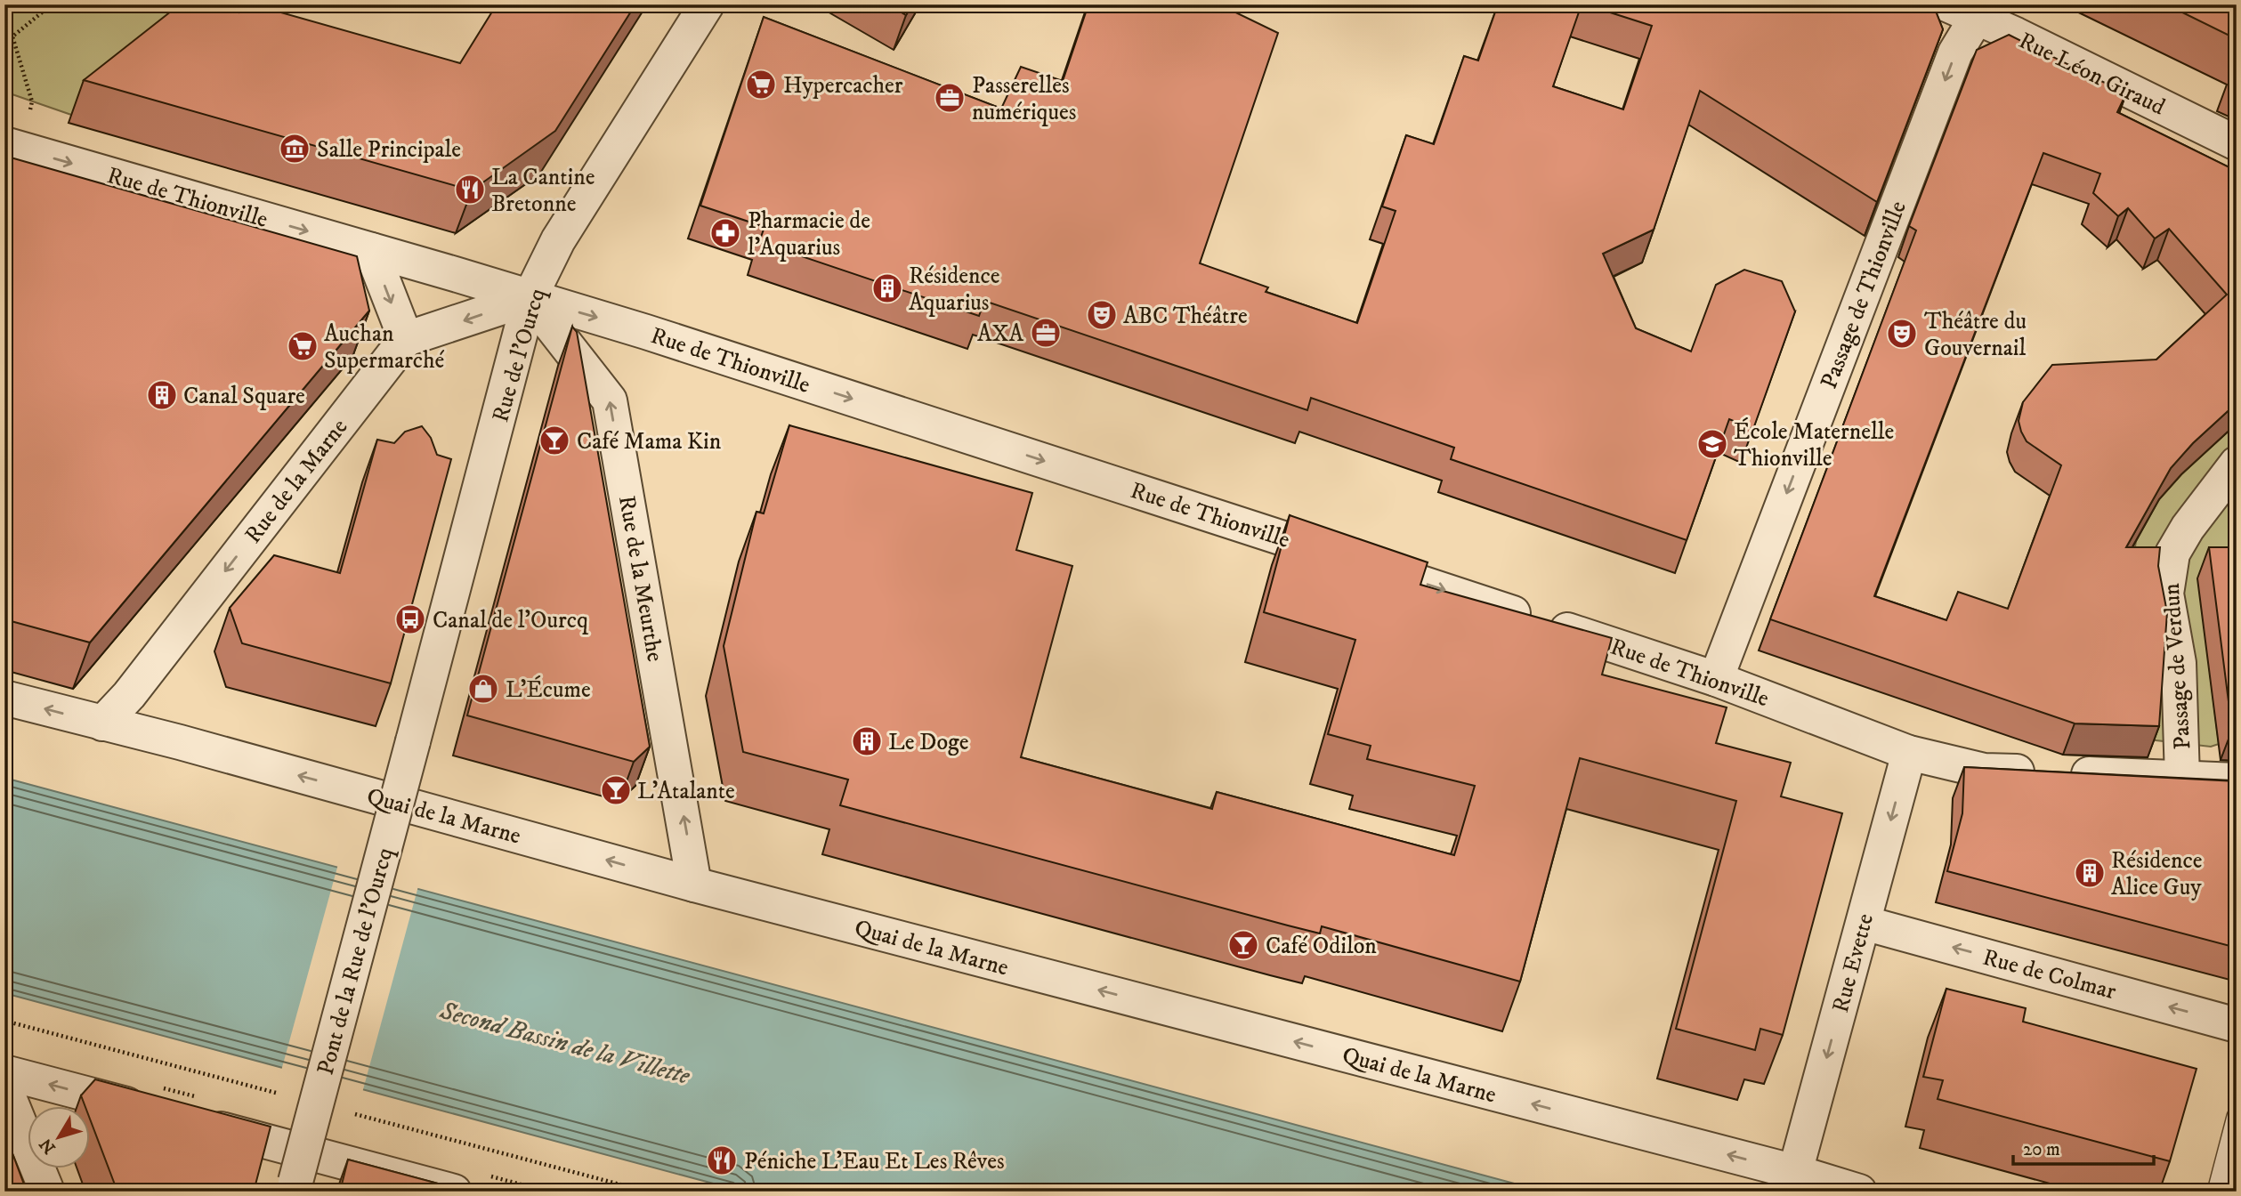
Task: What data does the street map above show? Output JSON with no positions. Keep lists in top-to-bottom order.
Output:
{
  "streets": {
    "street": [
      "Rue Léon Giraud",
      "Rue de Thionville",
      "Passage de Thionville",
      "Rue de l'Ourcq",
      "Rue de la Marne",
      "Rue de la Meurthe",
      "Passage de Verdun",
      "Quai de la Marne",
      "Pont de la Rue de l'Ourcq",
      "Rue Evette",
      "Rue de Colmar"
    ]
  },
  "crossings": [
    ["Rue Léon Giraud", "Passage de Thionville"],
    ["Rue de Thionville", "Passage de Thionville"],
    ["Rue de Thionville", "Rue de l'Ourcq"],
    ["Rue de Thionville", "Rue de la Meurthe"],
    ["Rue de Thionville", "Passage de Verdun"],
    ["Rue de Thionville", "Rue Evette"],
    ["Rue de l'Ourcq", "Rue de la Meurthe"],
    ["Rue de l'Ourcq", "Pont de la Rue de l'Ourcq"],
    ["Rue de la Marne", "Quai de la Marne"],
    ["Rue de la Meurthe", "Quai de la Marne"],
    ["Quai de la Marne", "Rue Evette"],
    ["Rue Evette", "Rue de Colmar"]
  ],
  "one_way": [
    "Rue de Thionville",
    "Passage de Thionville",
    "Rue de la Marne",
    "Rue de la Meurthe",
    "Quai de la Marne",
    "Rue Evette",
    "Rue de Colmar"
  ],
  "water": ["Second Bassin de la Villette"],
  "places": {
    "supermarket": ["Hypercacher", "Auchan Supermarché"],
    "office": ["Passerelles numériques", "AXA"],
    "museum": ["Salle Principale"],
    "restaurant": ["La Cantine Bretonne", "Péniche L'Eau Et Les Rêves"],
    "pharmacy": ["Pharmacie de l'Aquarius"],
    "building": [
      "Résidence Aquarius",
      "Canal Square",
      "Le Doge",
      "Résidence Alice Guy"
    ],
    "theatre": ["ABC Théâtre", "Théâtre du Gouvernail"],
    "bar": ["Café Mama Kin", "L'Atalante", "Café Odilon"],
    "school or university": ["École Maternelle Thionville"],
    "bus stop": ["Canal de l'Ourcq"],
    "shop": ["L'Écume"]
  },
  "scale_bar": "20 m",
  "north": "bottom left"
}
